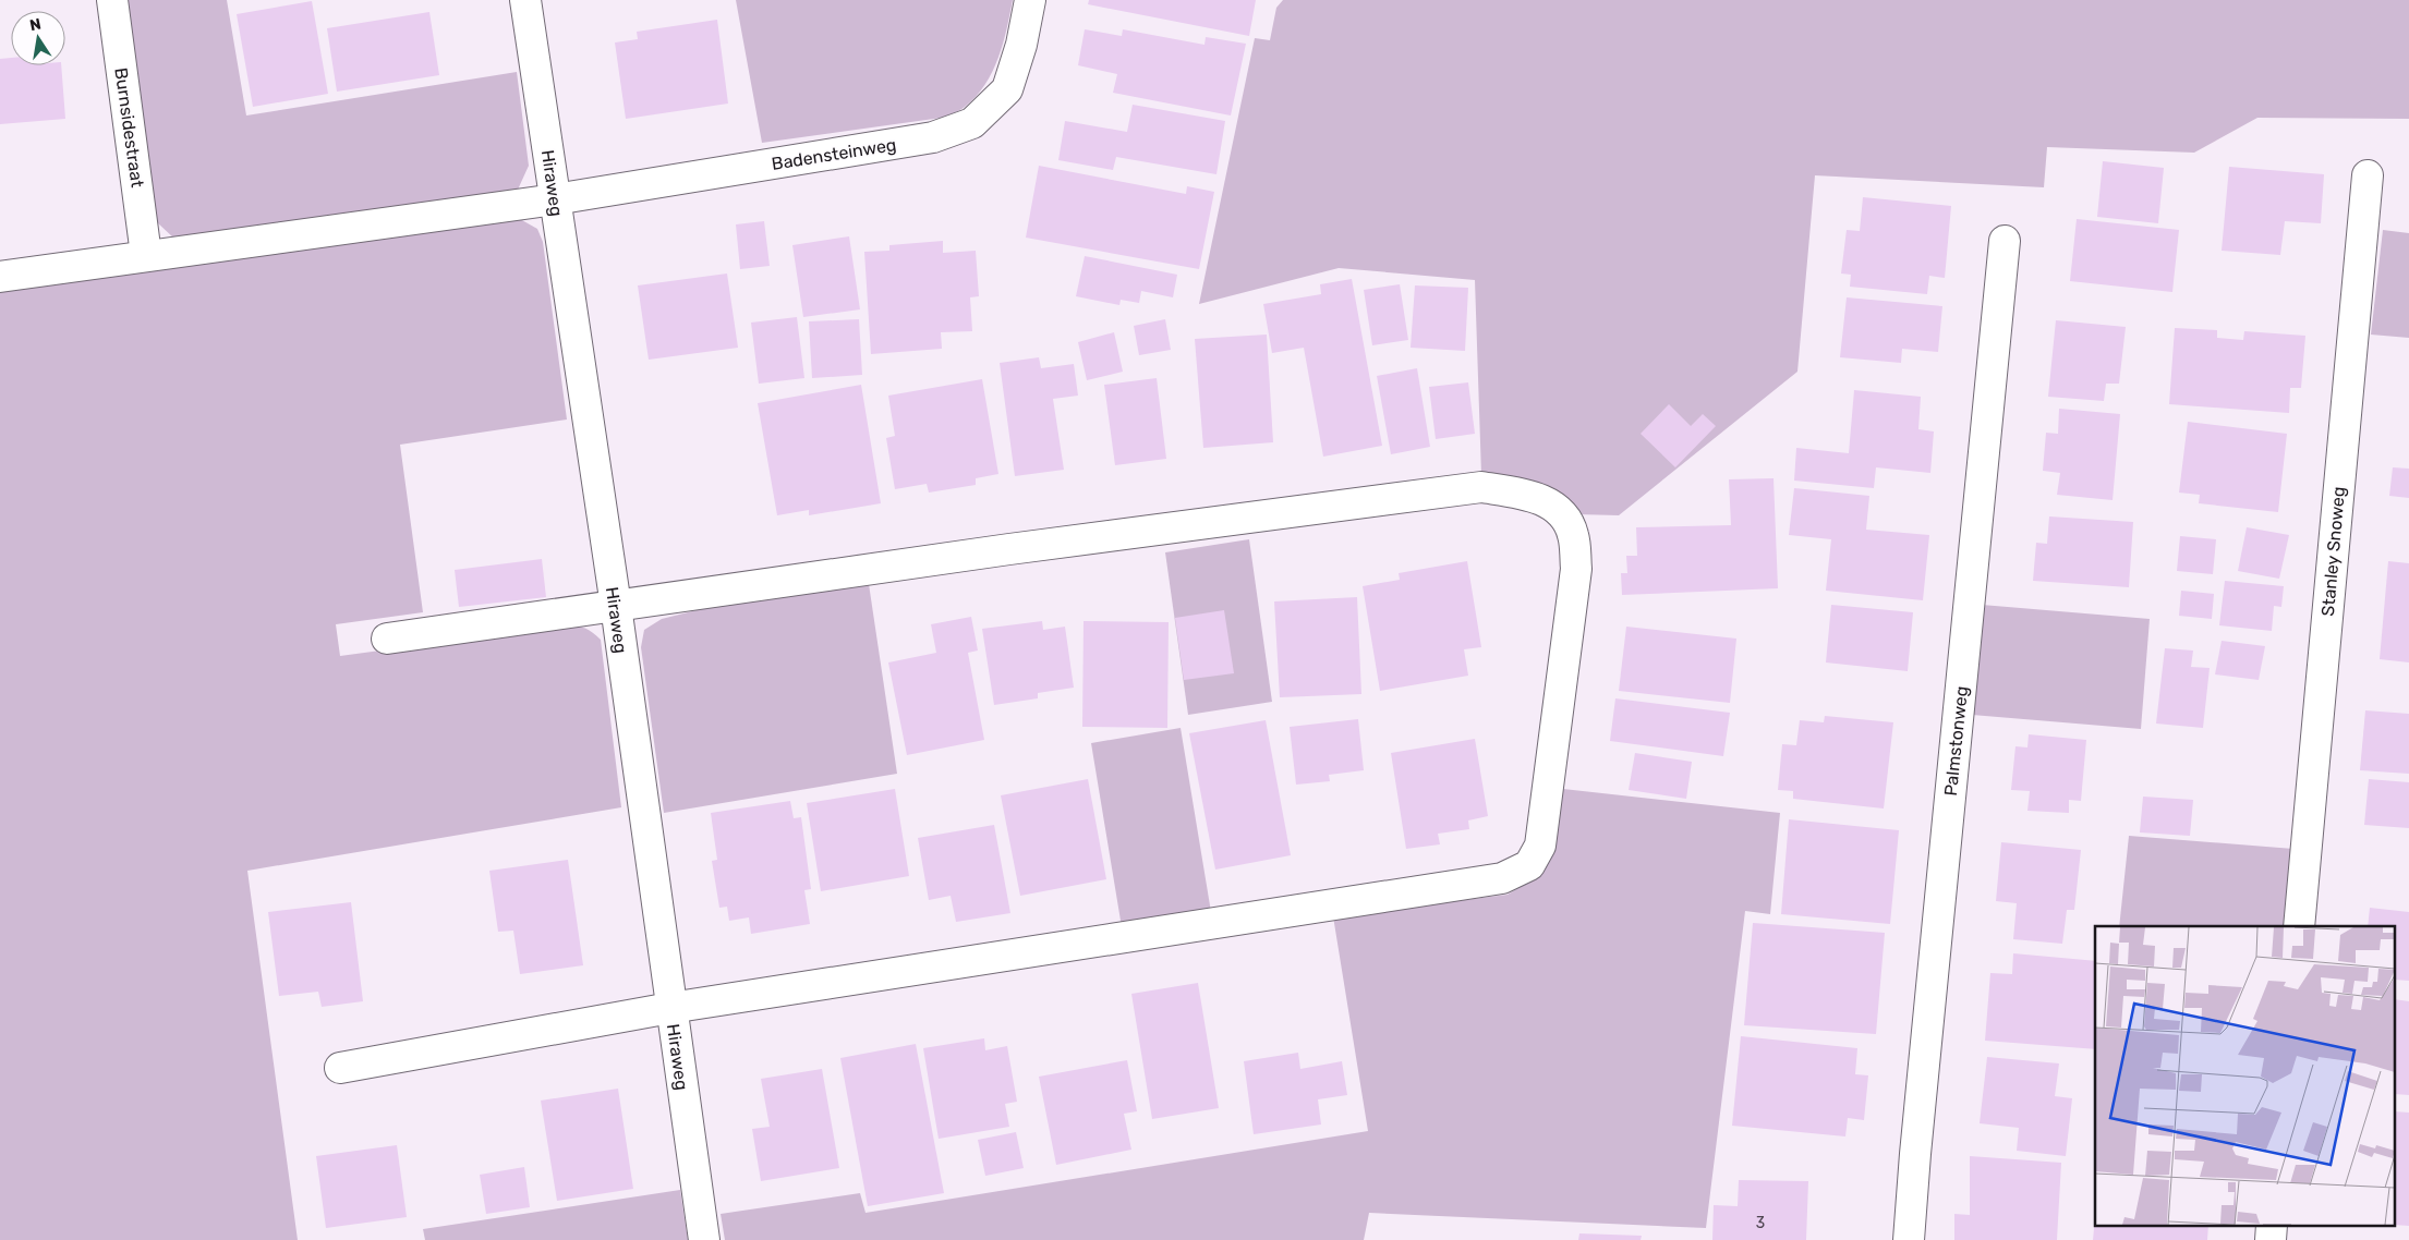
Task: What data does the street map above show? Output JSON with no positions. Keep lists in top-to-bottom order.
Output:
{
  "streets": {
    "street": [
      "Burnsidestraat",
      "Badensteinweg",
      "Hiraweg",
      "Stanley Snoweg",
      "Palmstonweg"
    ]
  },
  "crossings": [
    ["Burnsidestraat", "Badensteinweg"],
    ["Badensteinweg", "Hiraweg"]
  ],
  "house_numbers": ["3"],
  "north": "top"
}
